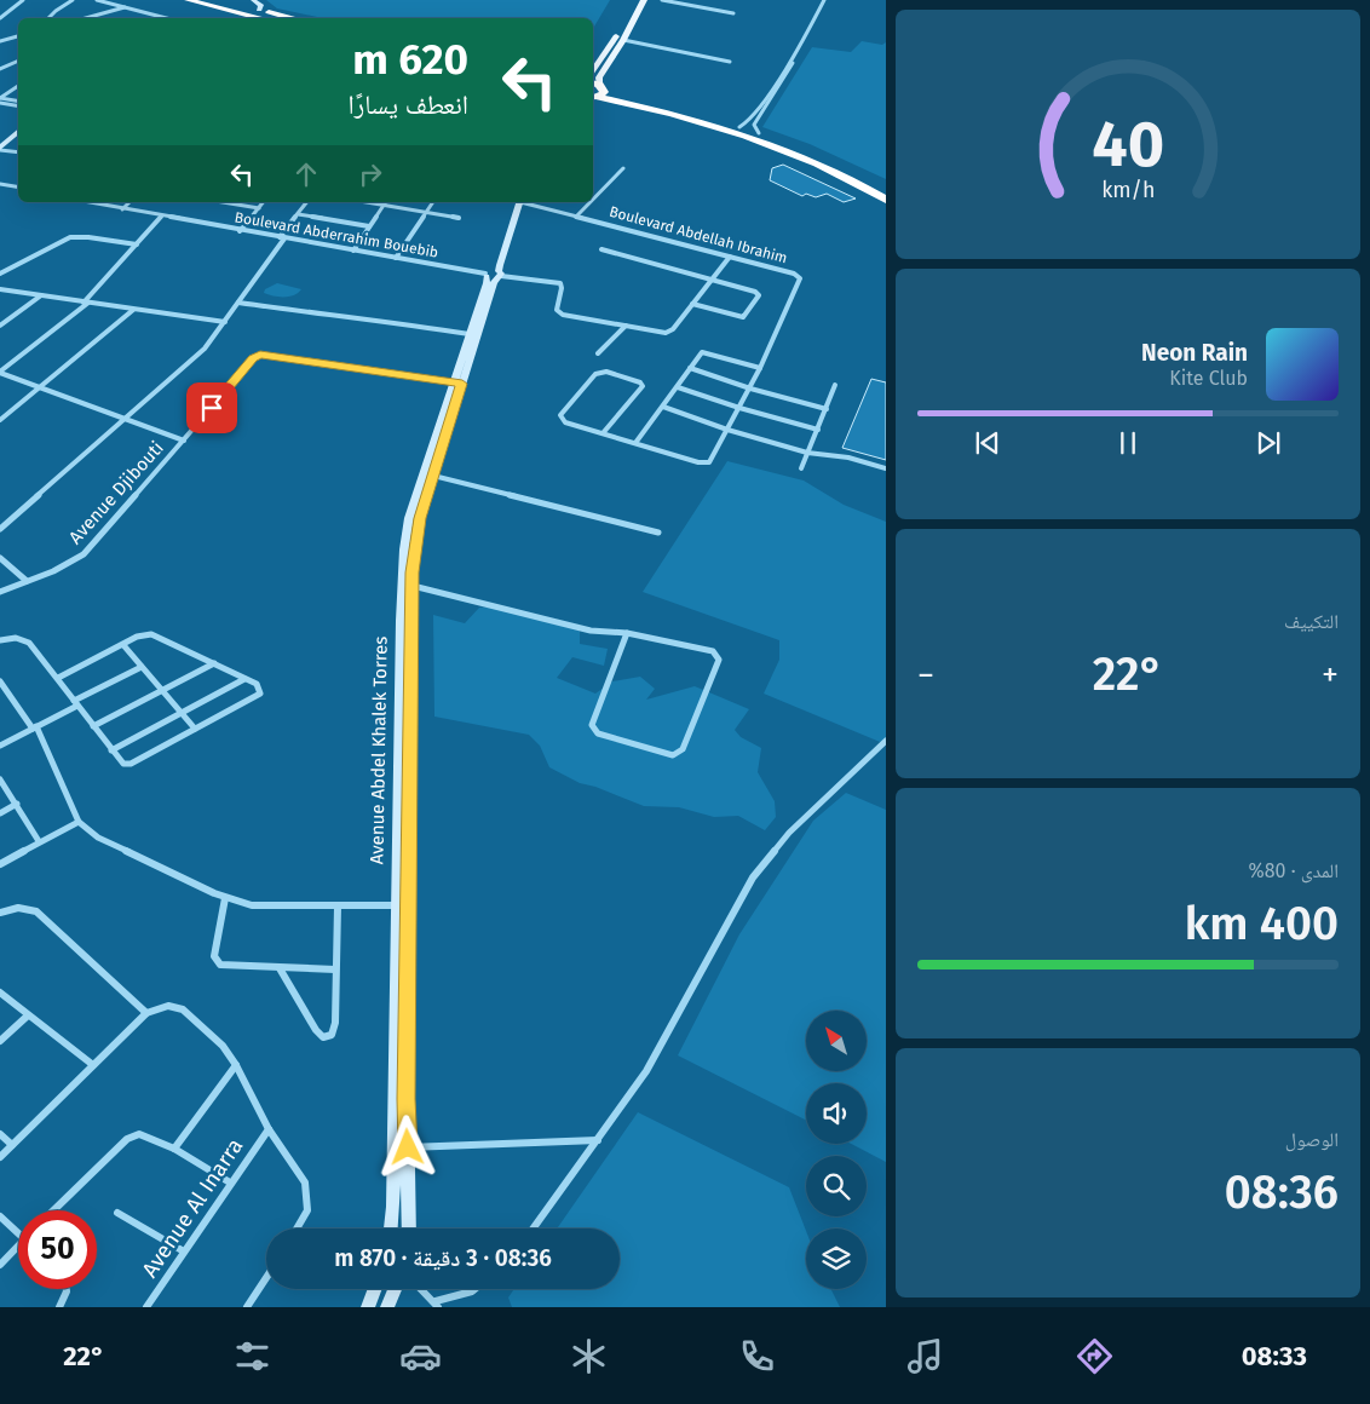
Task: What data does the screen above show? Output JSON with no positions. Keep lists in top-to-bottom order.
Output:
{
  "streets": {
    "main road": ["Avenue Abdel Khalek Torres"],
    "street": [
      "Boulevard Abderrahim Bouebib",
      "Boulevard Abdellah Ibrahim",
      "Avenue Djibouti",
      "Avenue Al Inarra"
    ]
  },
  "crossings": [
    ["Boulevard Abderrahim Bouebib", "Avenue Abdel Khalek Torres"],
    ["Avenue Djibouti", "Avenue Abdel Khalek Torres"]
  ],
  "north": "top left",
  "page": {
    "turn": ["620 m", "انعطف يسارًا"],
    "song": ["Neon Rain", "Kite Club"],
    "tile": [
      "التكييف",
      ["المدى · 80%", "400 km"],
      ["الوصول", "08:36"]
    ],
    "heat": ["−", "22°", "+"],
    "limit": "50",
    "trip": "08:36 · 3 دقيقة · 870 m",
    "tabs": ["08:33", "22°"],
    "gauge": ["40", "km/h"]
  }
}
